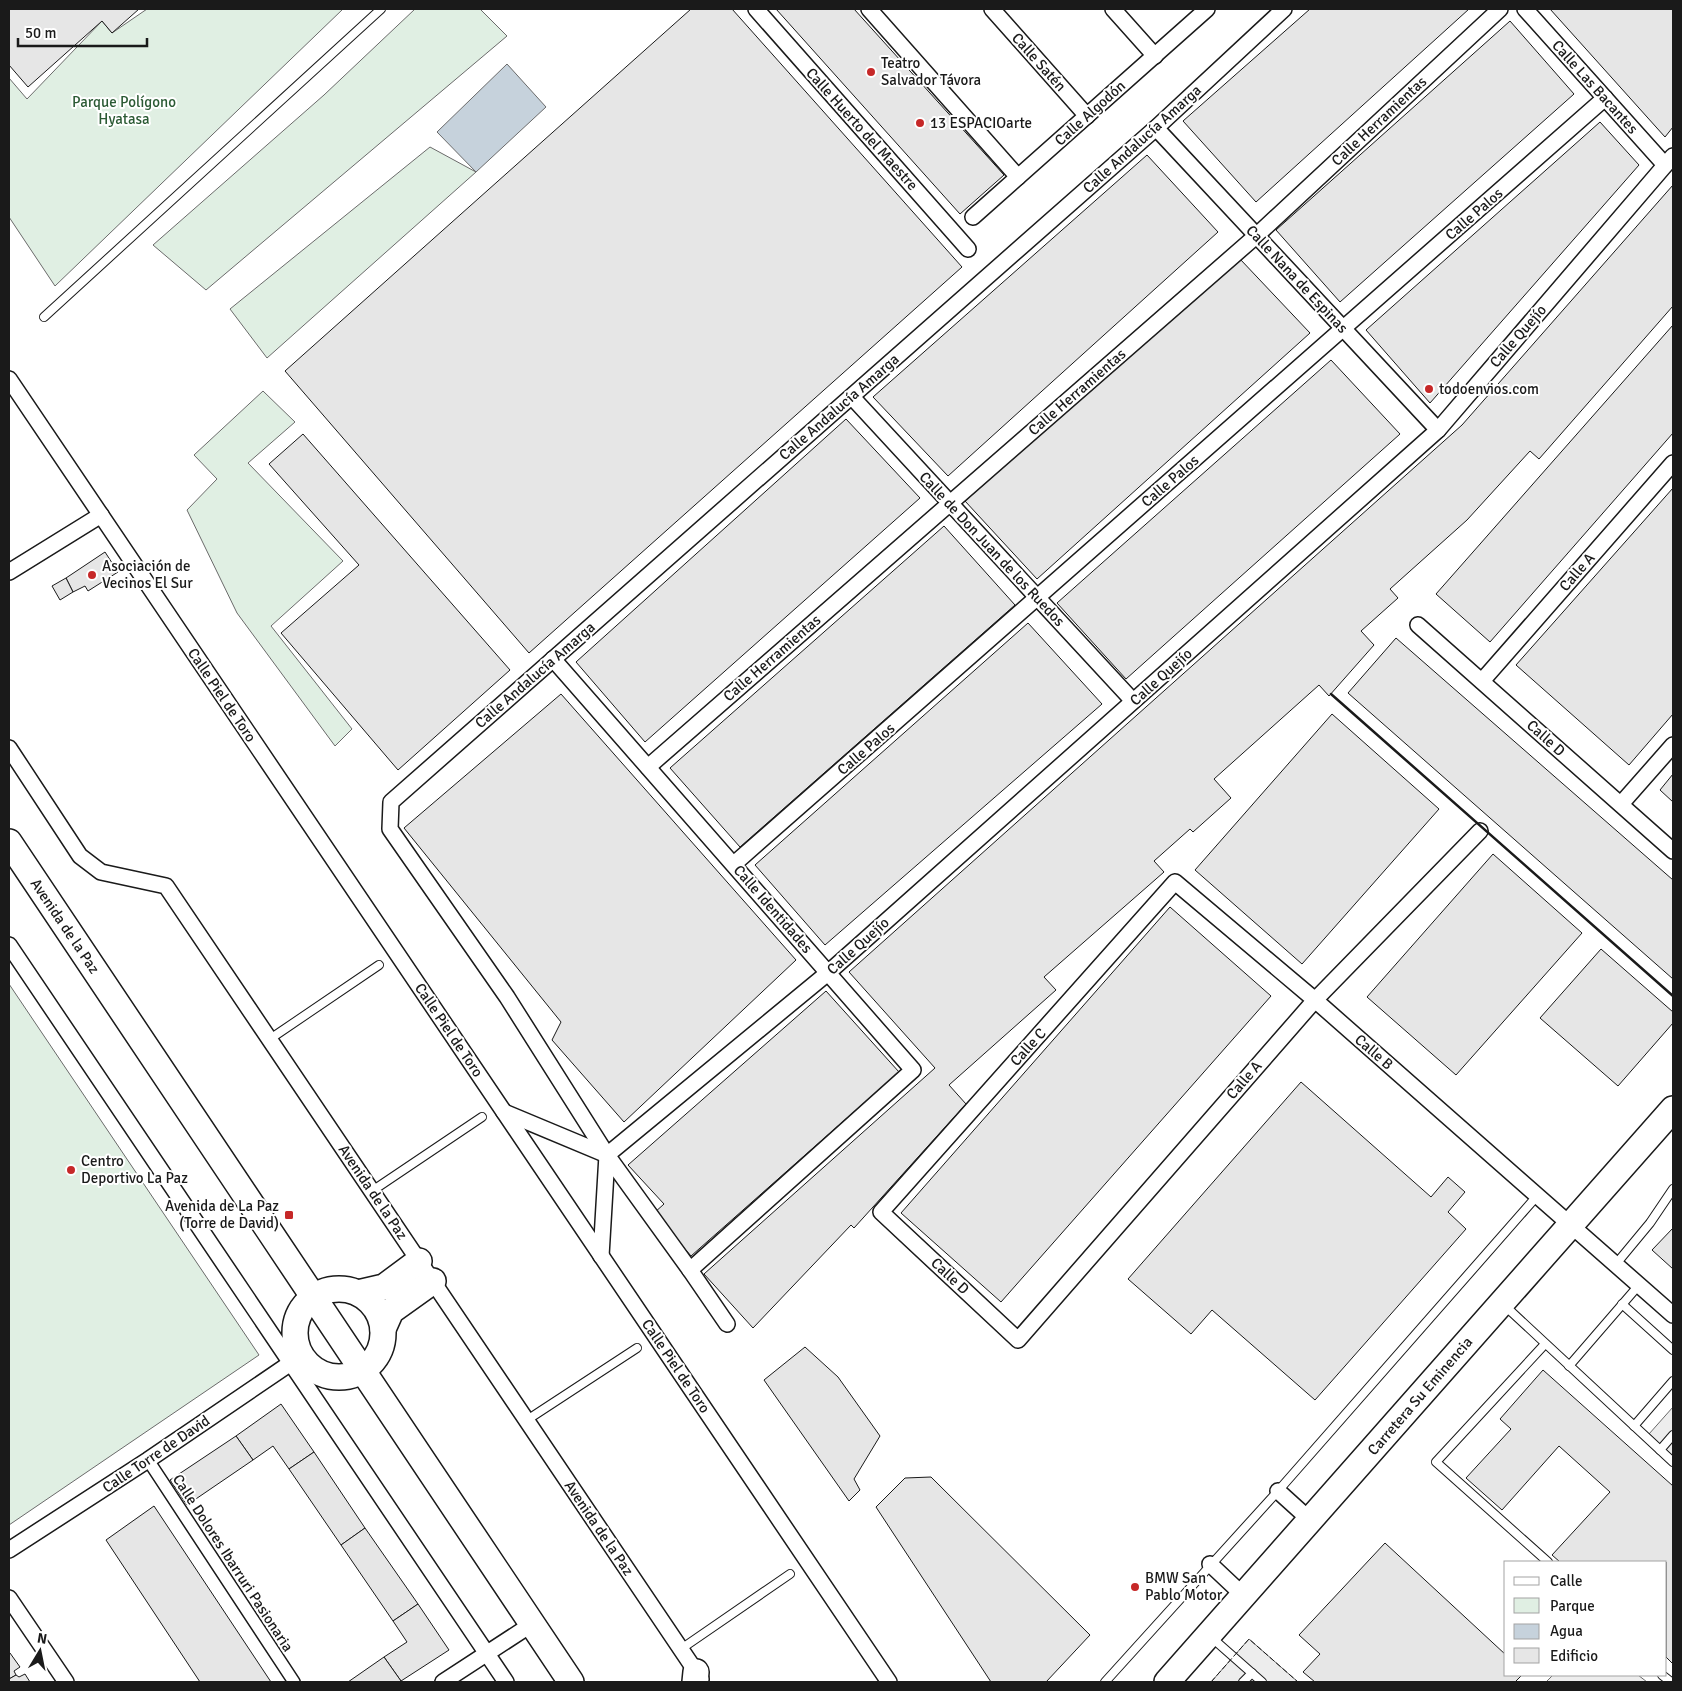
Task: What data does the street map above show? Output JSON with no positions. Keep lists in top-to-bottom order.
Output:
{
  "streets": {
    "main road": ["Avenida de la Paz", "Carretera Su Eminencia"],
    "street": [
      "Calle Satén",
      "Calle Las Bacantes",
      "Calle Algodón",
      "Calle Herramientas",
      "Calle Huerto del Maestre",
      "Calle Andalucía Amarga",
      "Calle Palos",
      "Calle Nana de Espinas",
      "Calle Quejío",
      "Calle de Don Juan de los Ruedos",
      "Calle A",
      "Calle Piel de Toro",
      "Calle D",
      "Calle Identidades",
      "Calle C",
      "Calle B",
      "Calle Torre de David",
      "Calle Dolores Ibarruri Pasionaria"
    ]
  },
  "crossings": [
    ["Calle Satén", "Calle Algodón"],
    ["Calle Las Bacantes", "Calle Palos"],
    ["Calle Las Bacantes", "Calle Quejío"],
    ["Calle Herramientas", "Calle Nana de Espinas"],
    ["Calle Herramientas", "Calle de Don Juan de los Ruedos"],
    ["Calle Herramientas", "Calle Identidades"],
    ["Calle Andalucía Amarga", "Calle Nana de Espinas"],
    ["Calle Andalucía Amarga", "Calle Quejío"],
    ["Calle Andalucía Amarga", "Calle de Don Juan de los Ruedos"],
    ["Calle Andalucía Amarga", "Calle Identidades"],
    ["Calle Palos", "Calle Nana de Espinas"],
    ["Calle Palos", "Calle de Don Juan de los Ruedos"],
    ["Calle Palos", "Calle Identidades"],
    ["Calle Nana de Espinas", "Calle Quejío"],
    ["Calle Quejío", "Calle de Don Juan de los Ruedos"],
    ["Calle Quejío", "Calle Identidades"],
    ["Calle A", "Calle D"],
    ["Calle A", "Calle B"],
    ["Calle D", "Calle C"],
    ["Calle C", "Calle B"],
    ["Calle B", "Carretera Su Eminencia"],
    ["Calle Torre de David", "Calle Dolores Ibarruri Pasionaria"]
  ],
  "parks": ["Parque Polígono Hyatasa"],
  "places": {
    "other": [
      "Teatro Salvador Távora",
      "13 ESPACIOarte",
      "todoenvios.com",
      "Asociación de Vecinos El Sur",
      "Centro Deportivo La Paz",
      "BMW San Pablo Motor"
    ],
    "transit": ["Avenida de La Paz (Torre de David)"]
  },
  "legend": [
    "Calle",
    "Parque",
    "Agua",
    "Edificio"
  ],
  "scale_bar": "50 m",
  "north": "top"
}
